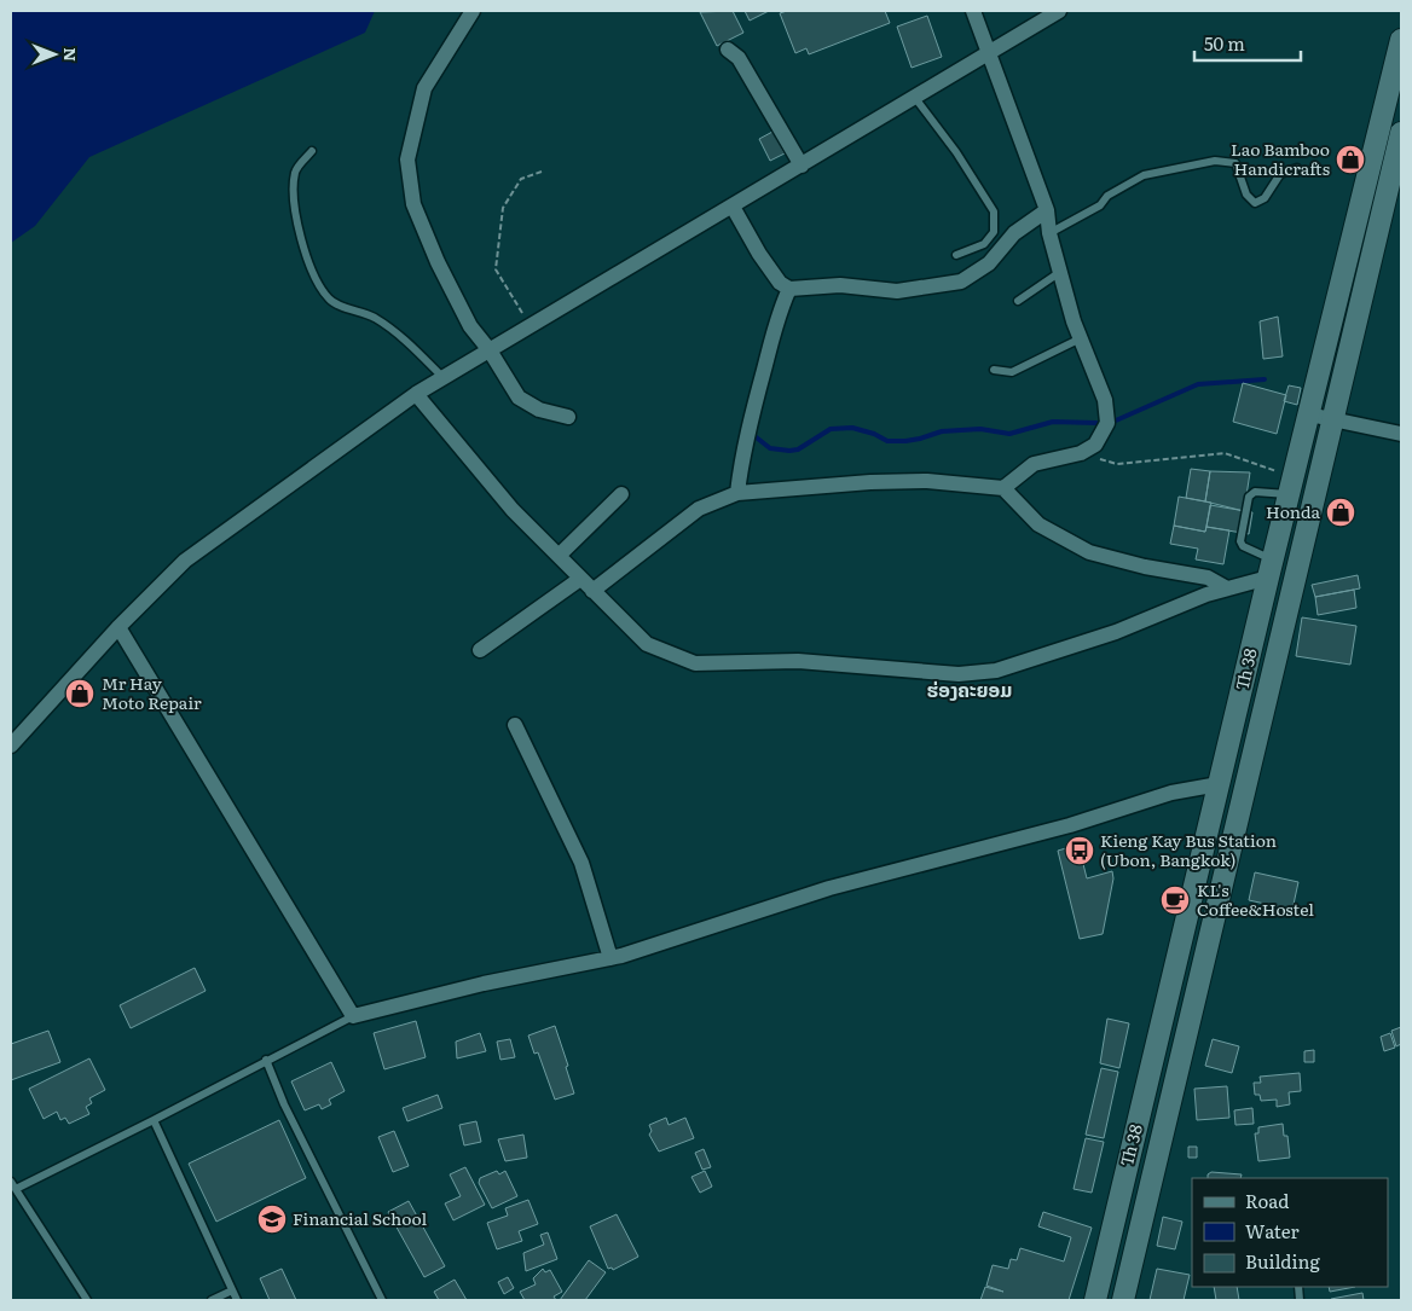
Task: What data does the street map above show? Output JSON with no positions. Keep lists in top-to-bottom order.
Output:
{
  "streets": {
    "street": ["Th 38"]
  },
  "districts": ["ຮ່ອງຄະຍອມ"],
  "places": {
    "shop": ["Lao Bamboo Handicrafts", "Honda", "Mr Hay Moto Repair"],
    "bus stop": ["Kieng Kay Bus Station (Ubon, Bangkok)"],
    "cafe": ["KL's Coffee&Hostel"],
    "school or university": ["Financial School"]
  },
  "legend": ["Road", "Water", "Building"],
  "scale_bar": "50 m",
  "north": "right"
}
